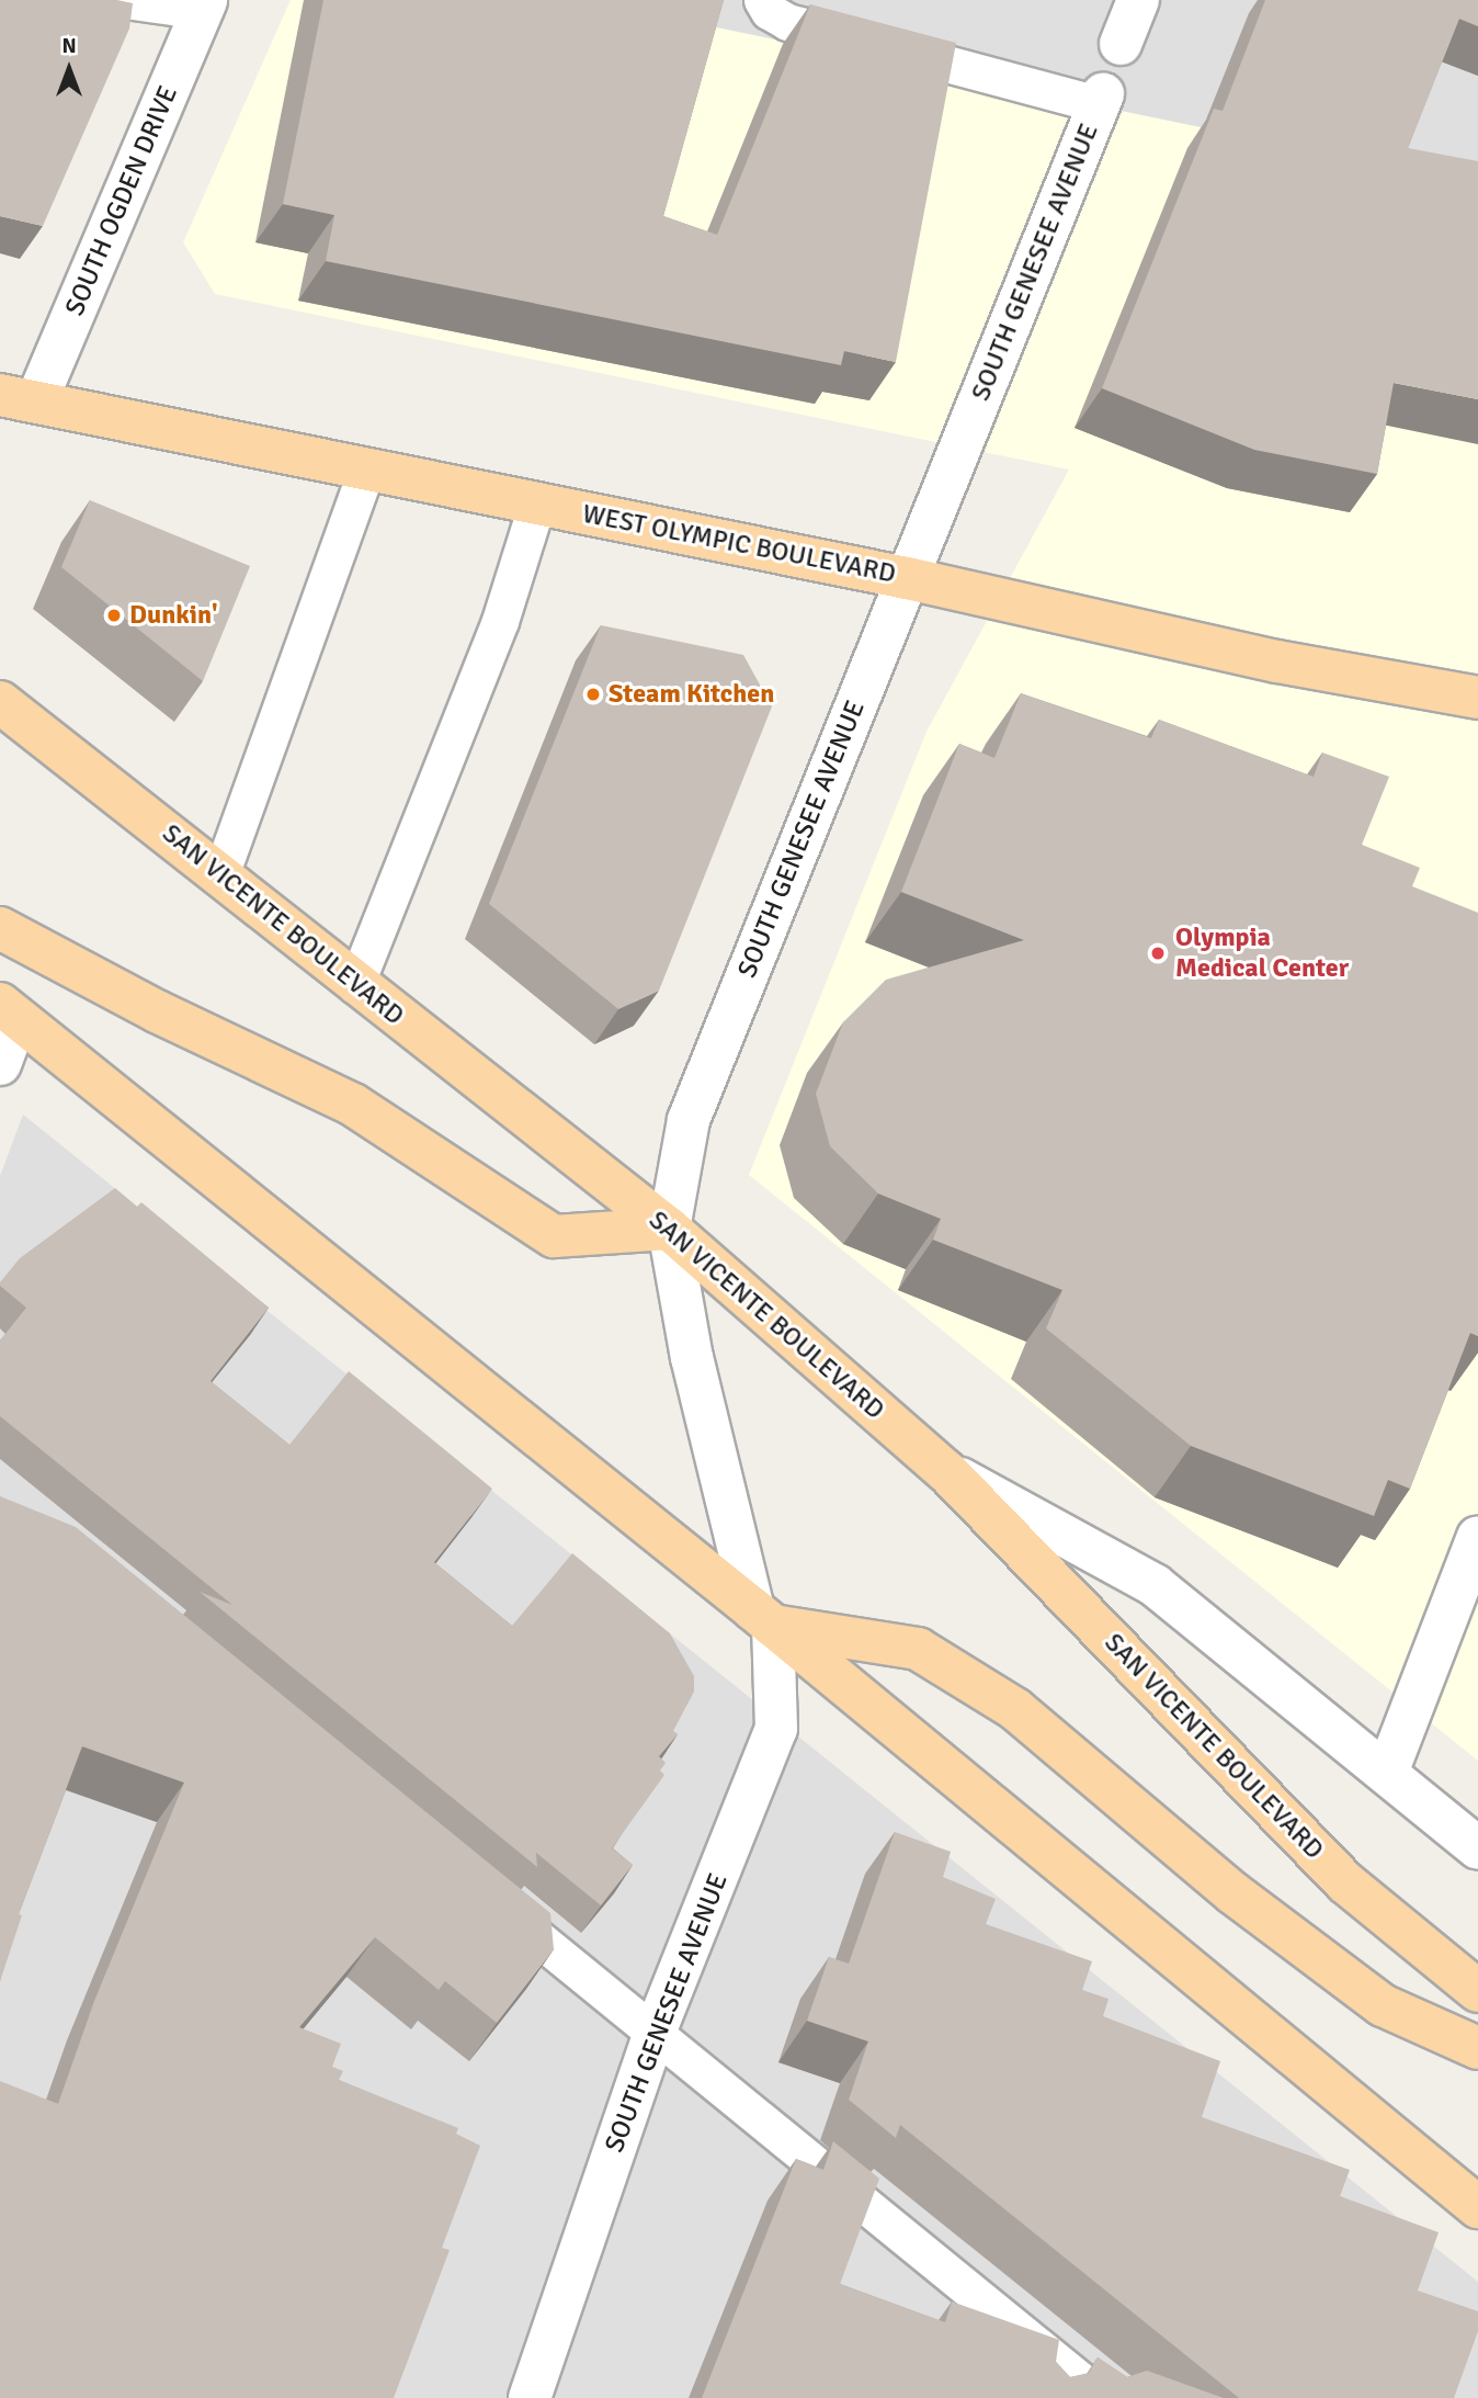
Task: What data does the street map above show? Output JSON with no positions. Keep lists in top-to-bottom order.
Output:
{
  "streets": {
    "main road": ["WEST OLYMPIC BOULEVARD", "SAN VICENTE BOULEVARD"],
    "street": ["SOUTH OGDEN DRIVE", "SOUTH GENESEE AVENUE"]
  },
  "crossings": [
    ["SOUTH OGDEN DRIVE", "WEST OLYMPIC BOULEVARD"],
    ["SOUTH GENESEE AVENUE", "WEST OLYMPIC BOULEVARD"],
    ["SOUTH GENESEE AVENUE", "SAN VICENTE BOULEVARD"]
  ],
  "places": ["Dunkin'", "Steam Kitchen", "Olympia Medical Center"],
  "north": "top"
}
